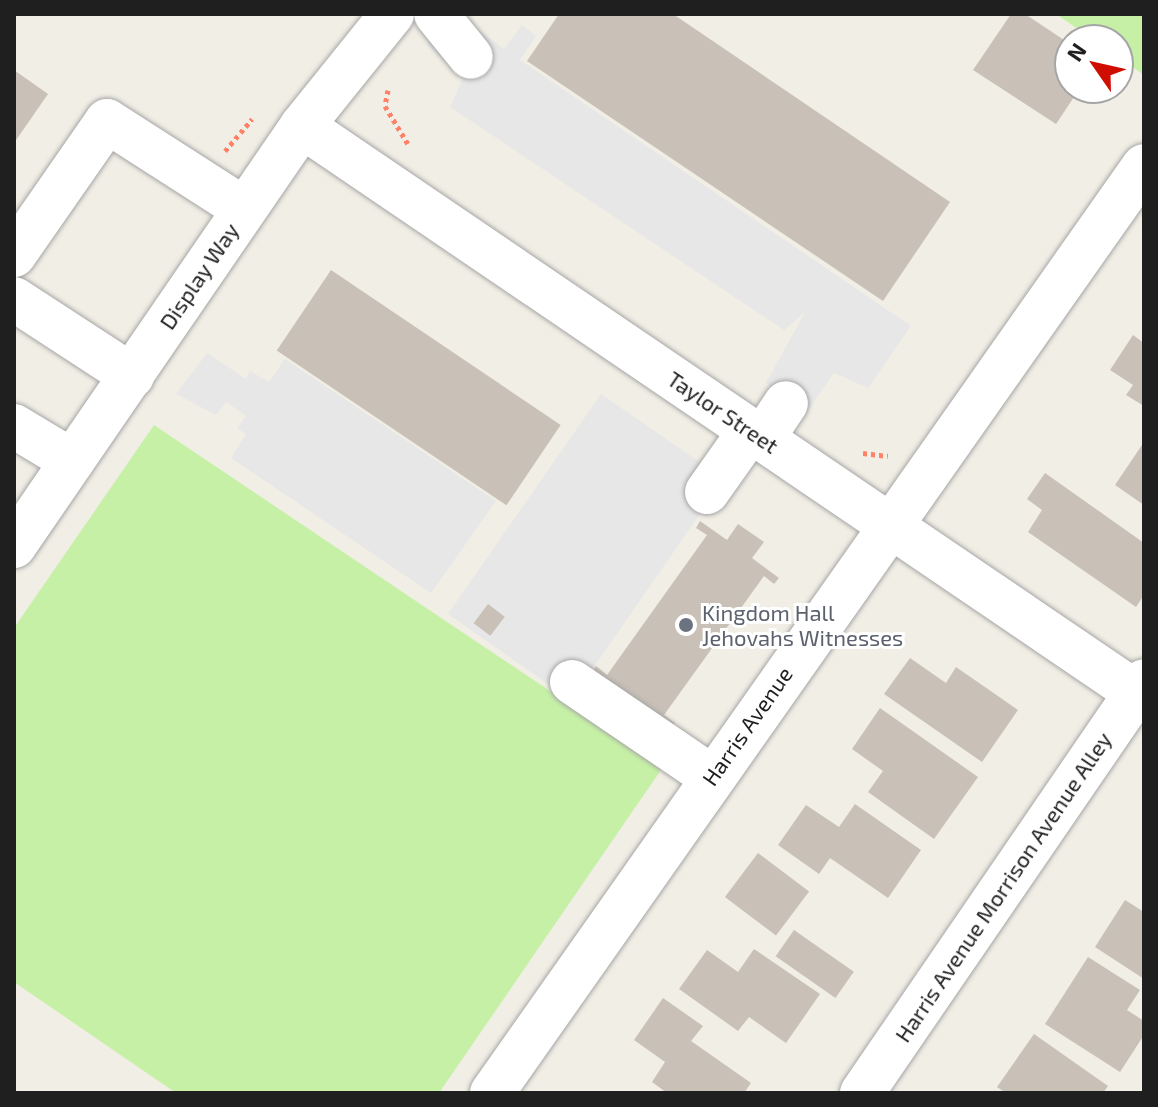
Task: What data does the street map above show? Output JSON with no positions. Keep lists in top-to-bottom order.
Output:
{
  "streets": {
    "street": [
      "Display Way",
      "Taylor Street",
      "Harris Avenue",
      "Harris Avenue Morrison Avenue Alley"
    ]
  },
  "crossings": [
    ["Display Way", "Taylor Street"],
    ["Taylor Street", "Harris Avenue"],
    ["Taylor Street", "Harris Avenue Morrison Avenue Alley"]
  ],
  "places": ["Kingdom Hall Jehovahs Witnesses"],
  "north": "top left"
}
